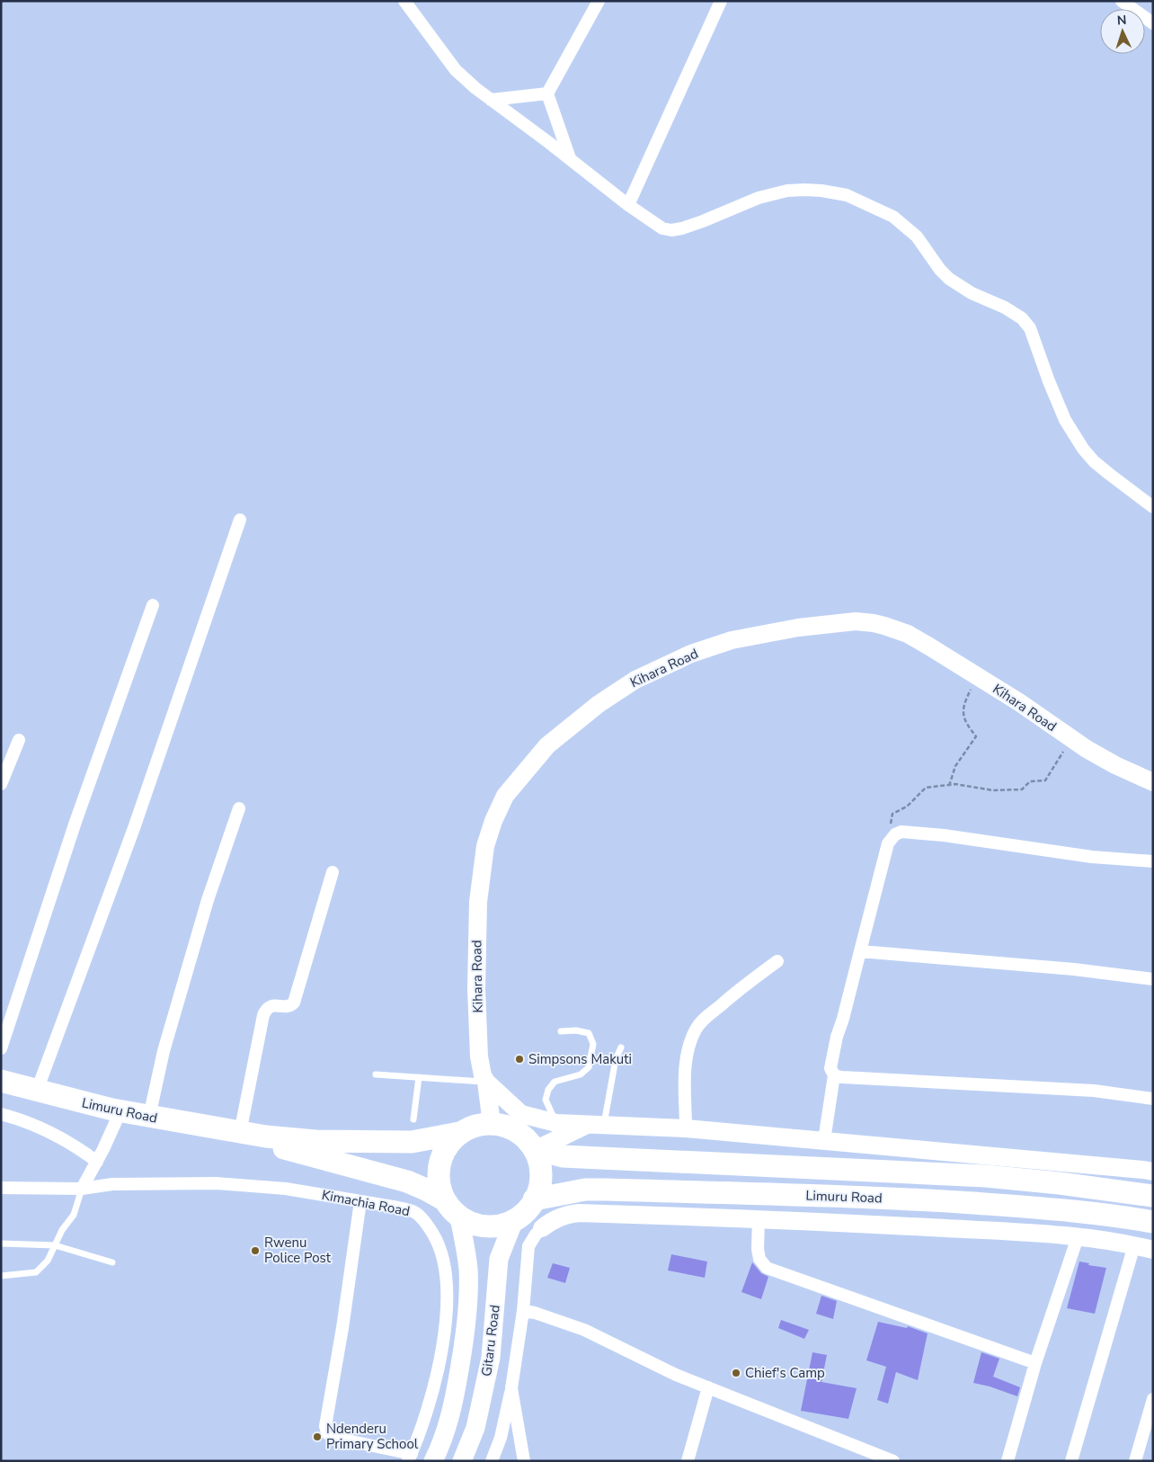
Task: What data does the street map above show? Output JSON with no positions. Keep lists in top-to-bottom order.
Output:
{
  "streets": {
    "highway": ["Limuru Road"],
    "main road": ["Gitaru Road"],
    "street": ["Kihara Road", "Kimachia Road"]
  },
  "crossings": [
    ["Kihara Road", "Limuru Road"],
    ["Kihara Road", "Gitaru Road"],
    ["Limuru Road", "Gitaru Road"]
  ],
  "places": [
    "Simpsons Makuti",
    "Rwenu Police Post",
    "Chief's Camp",
    "Ndenderu Primary School"
  ],
  "north": "top"
}
